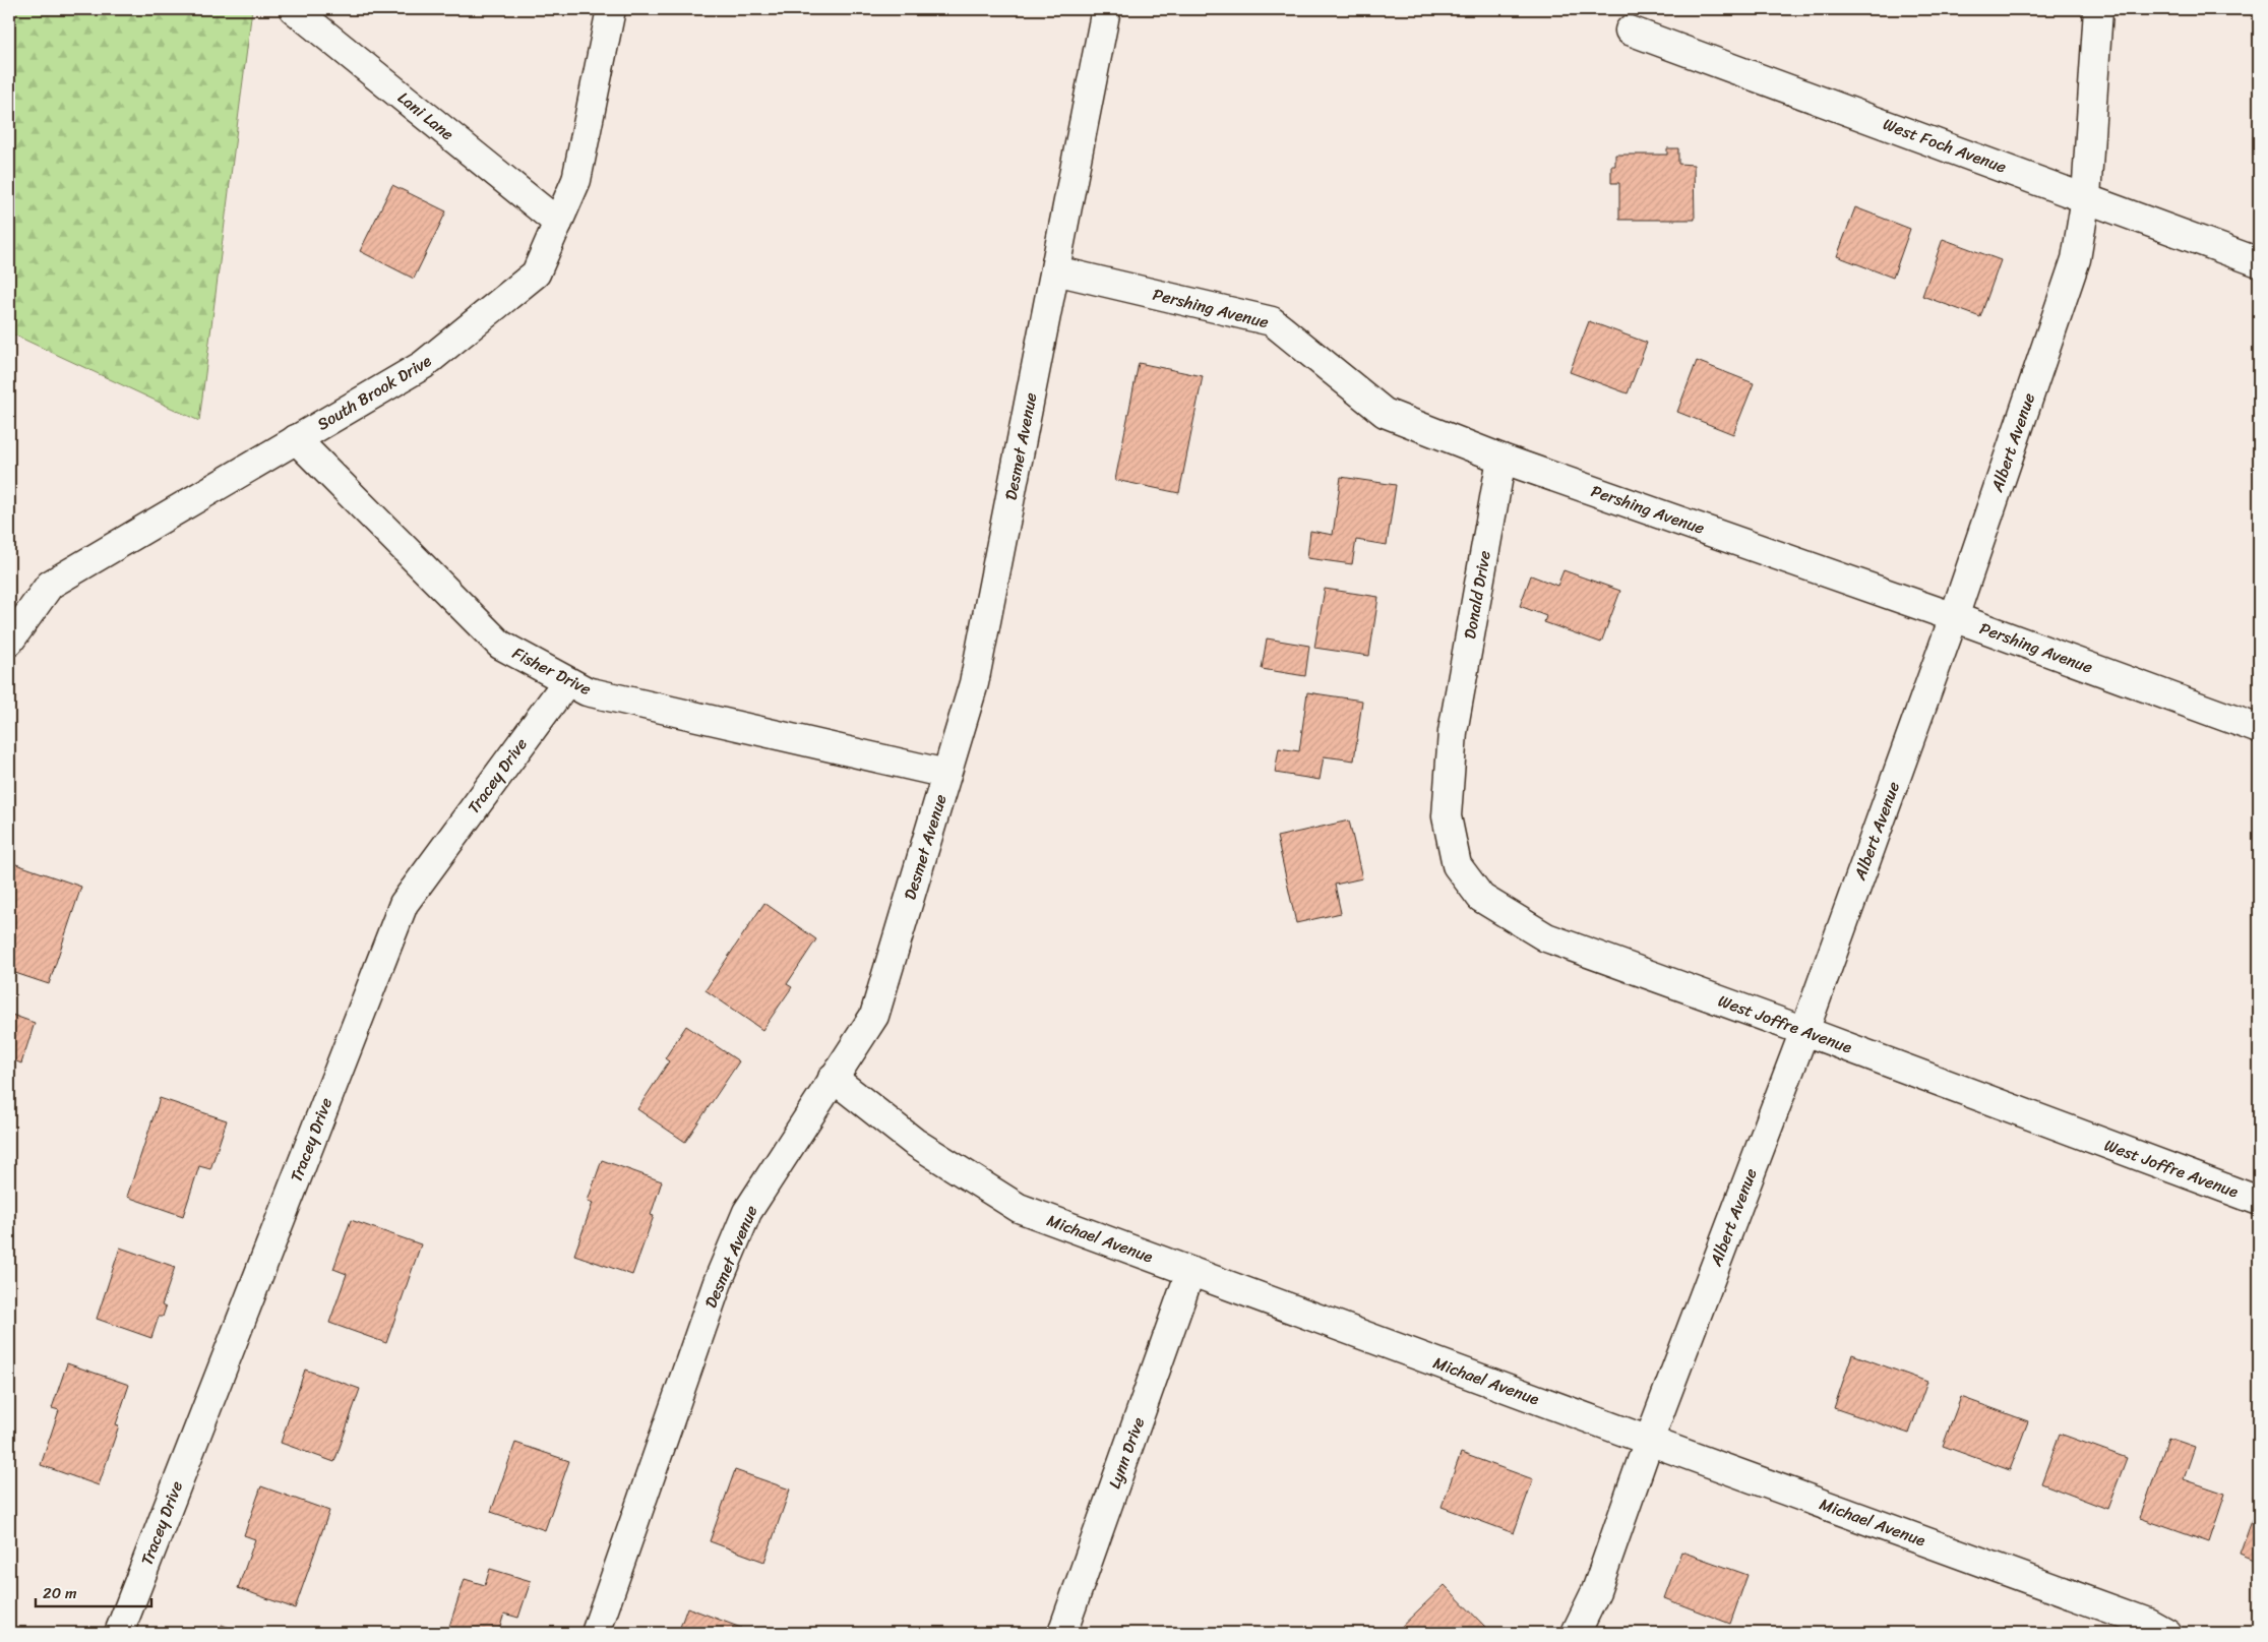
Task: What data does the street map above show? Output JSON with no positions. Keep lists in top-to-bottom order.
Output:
{
  "streets": {
    "street": [
      "Lani Lane",
      "West Foch Avenue",
      "Pershing Avenue",
      "South Brook Drive",
      "Albert Avenue",
      "Desmet Avenue",
      "Donald Drive",
      "Fisher Drive",
      "Tracey Drive",
      "West Joffre Avenue",
      "Michael Avenue",
      "Lynn Drive"
    ]
  },
  "crossings": [
    ["Lani Lane", "South Brook Drive"],
    ["West Foch Avenue", "Albert Avenue"],
    ["Pershing Avenue", "Albert Avenue"],
    ["Pershing Avenue", "Desmet Avenue"],
    ["Pershing Avenue", "Donald Drive"],
    ["South Brook Drive", "Fisher Drive"],
    ["Albert Avenue", "West Joffre Avenue"],
    ["Albert Avenue", "Michael Avenue"],
    ["Desmet Avenue", "Fisher Drive"],
    ["Desmet Avenue", "Michael Avenue"],
    ["Donald Drive", "West Joffre Avenue"],
    ["Fisher Drive", "Tracey Drive"],
    ["Michael Avenue", "Lynn Drive"]
  ],
  "scale_bar": "20 m"
}
